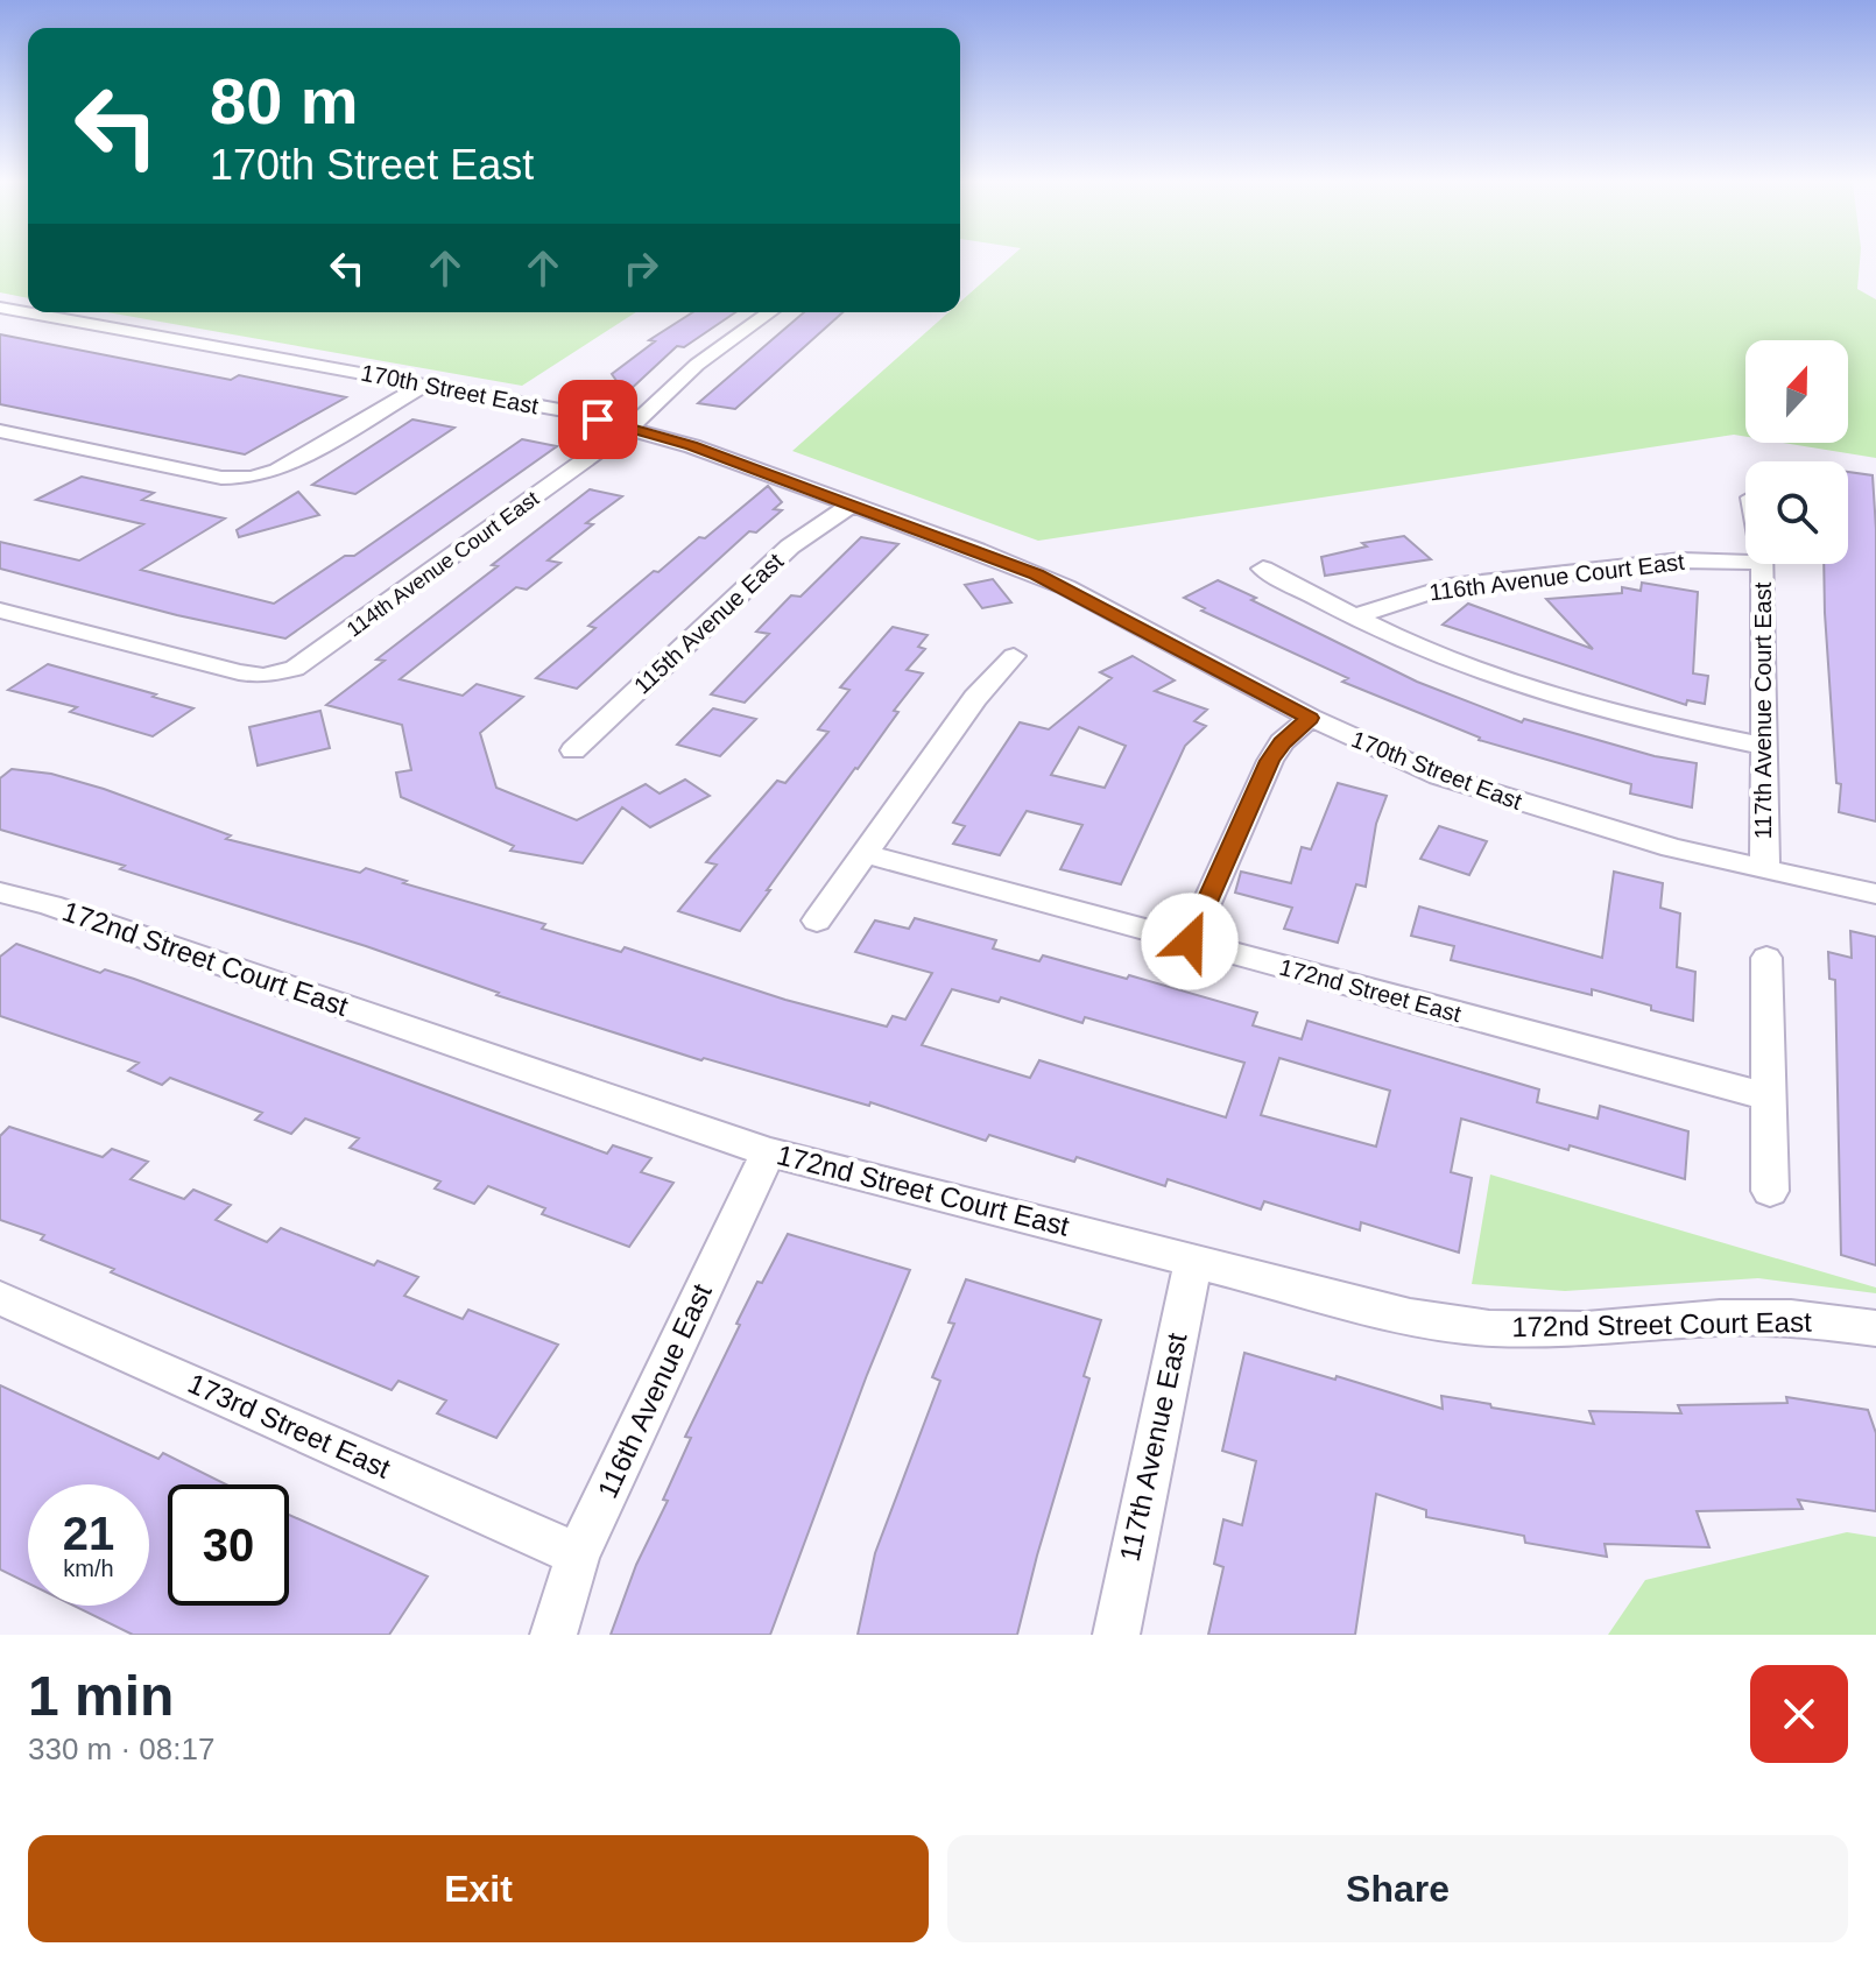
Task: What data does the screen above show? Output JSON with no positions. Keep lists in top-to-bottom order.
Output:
{
  "streets": {
    "street": [
      "170th Street East",
      "114th Avenue Court East",
      "116th Avenue Court East",
      "115th Avenue East",
      "117th Avenue Court East",
      "172nd Street Court East",
      "172nd Street East",
      "116th Avenue East",
      "173rd Street East",
      "117th Avenue East"
    ]
  },
  "crossings": [
    ["170th Street East", "114th Avenue Court East"],
    ["170th Street East", "115th Avenue East"],
    ["170th Street East", "117th Avenue Court East"],
    ["172nd Street Court East", "116th Avenue East"],
    ["172nd Street Court East", "117th Avenue East"],
    ["116th Avenue East", "173rd Street East"]
  ],
  "north": "top",
  "page": {
    "turn": ["80 m", "170th Street East"],
    "speed": "21 km/h",
    "limit": "30",
    "heading": ["1 min", "330 m · 08:17"],
    "buttons": ["Exit", "Share"]
  }
}
